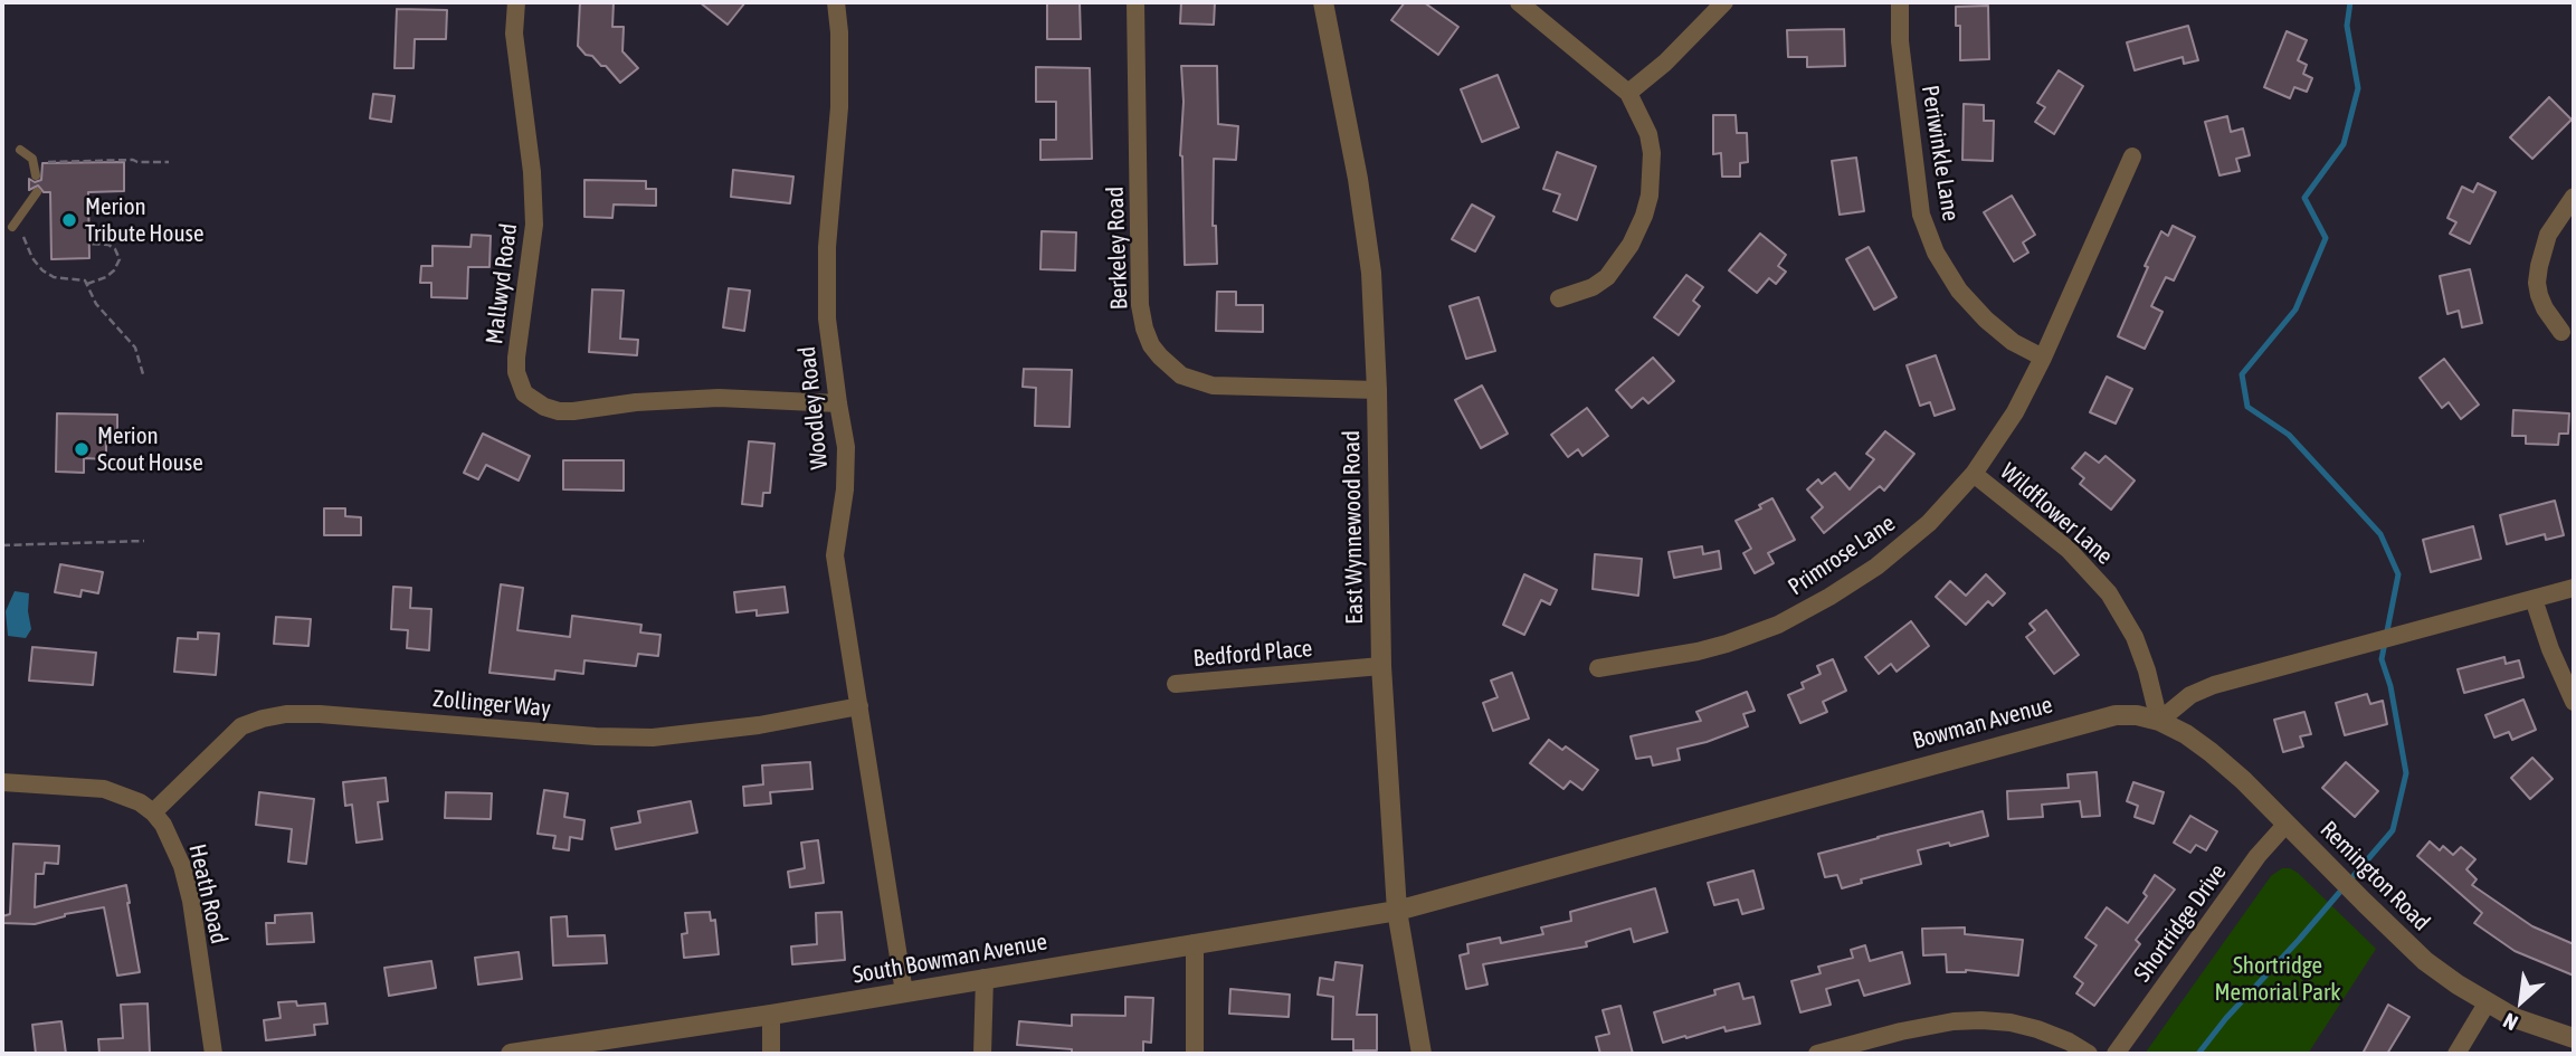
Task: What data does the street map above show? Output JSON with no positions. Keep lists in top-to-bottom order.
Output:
{
  "streets": {
    "street": [
      "Periwinkle Lane",
      "Berkeley Road",
      "Mallwyd Road",
      "Woodley Road",
      "Wildflower Lane",
      "East Wynnewood Road",
      "Primrose Lane",
      "Bedford Place",
      "Zollinger Way",
      "Bowman Avenue",
      "Remington Road",
      "Heath Road",
      "Shortridge Drive",
      "South Bowman Avenue"
    ]
  },
  "crossings": [
    ["Periwinkle Lane", "Primrose Lane"],
    ["Berkeley Road", "East Wynnewood Road"],
    ["Mallwyd Road", "Woodley Road"],
    ["Woodley Road", "Zollinger Way"],
    ["Woodley Road", "South Bowman Avenue"],
    ["Wildflower Lane", "Primrose Lane"],
    ["Wildflower Lane", "Bowman Avenue"],
    ["Wildflower Lane", "Remington Road"],
    ["East Wynnewood Road", "Bedford Place"],
    ["East Wynnewood Road", "Bowman Avenue"],
    ["East Wynnewood Road", "South Bowman Avenue"],
    ["Zollinger Way", "Heath Road"],
    ["Bowman Avenue", "Remington Road"],
    ["Bowman Avenue", "South Bowman Avenue"],
    ["Remington Road", "Shortridge Drive"]
  ],
  "parks": ["Shortridge Memorial Park"],
  "places": ["Merion Tribute House", "Merion Scout House"],
  "north": "bottom left"
}
